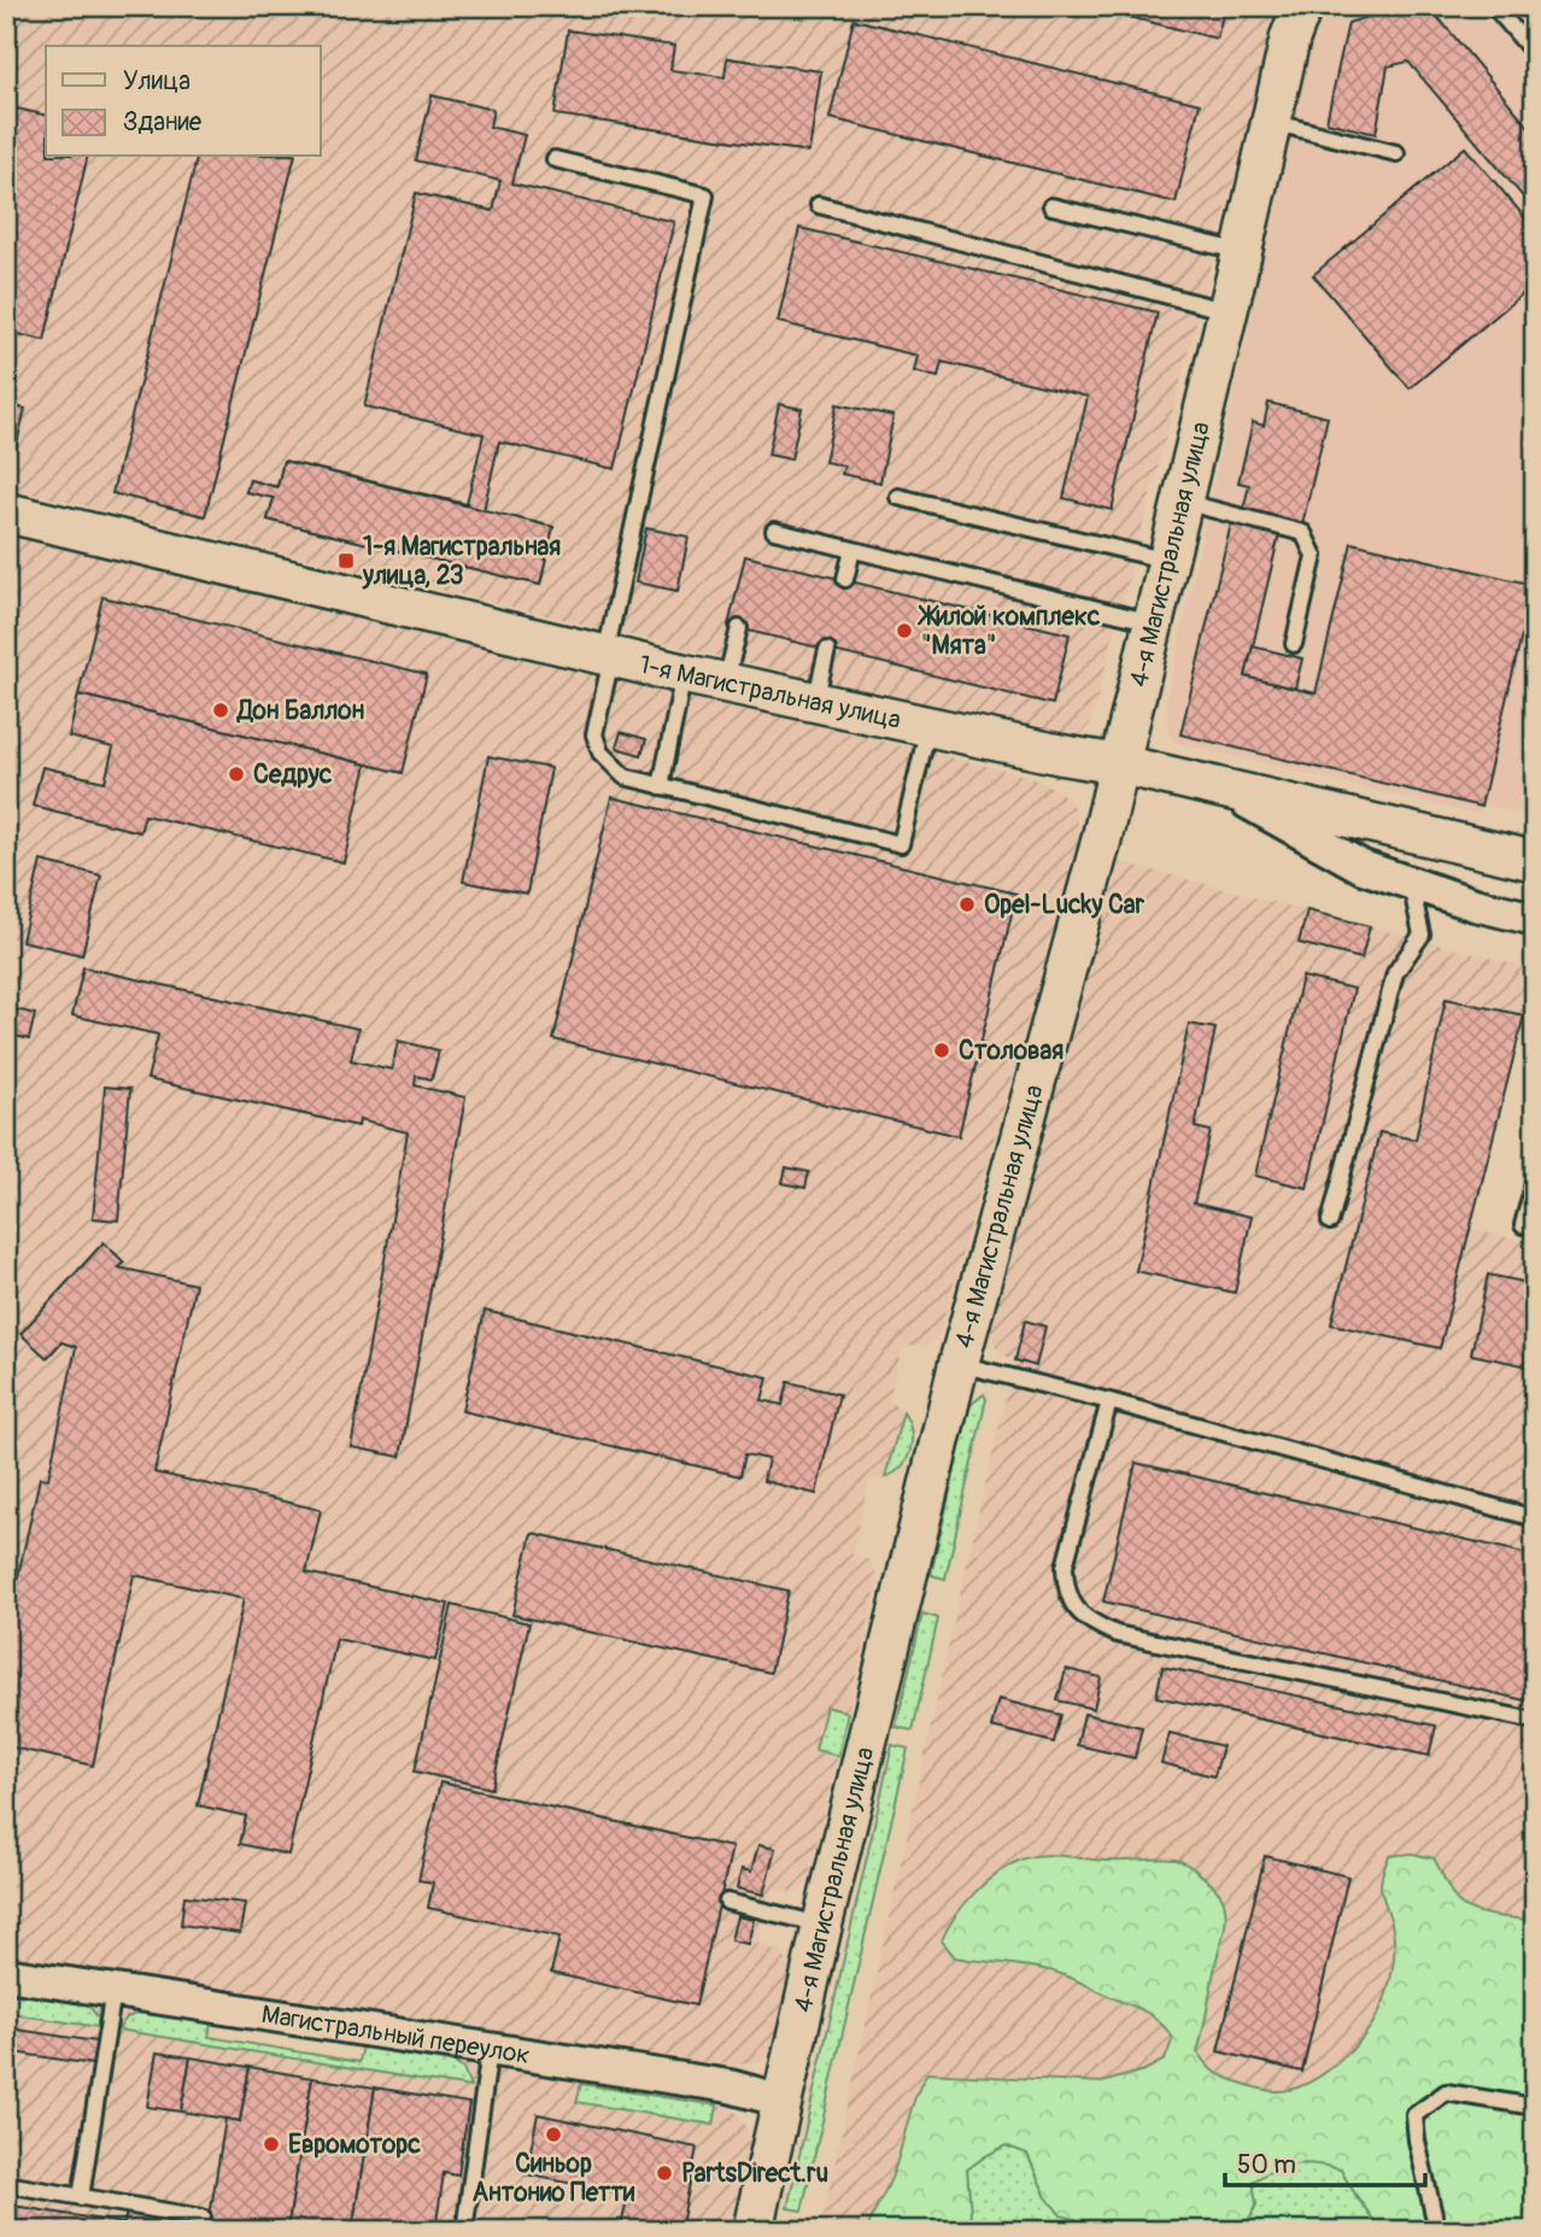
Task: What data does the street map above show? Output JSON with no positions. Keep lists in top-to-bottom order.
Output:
{
  "streets": {
    "street": ["4-я Магистральная улица", "1-я Магистральная улица", "Магистральный переулок"]
  },
  "crossings": [
    ["4-я Магистральная улица", "1-я Магистральная улица"],
    ["4-я Магистральная улица", "Магистральный переулок"]
  ],
  "places": {
    "transit": ["1-я Магистральная улица, 23"],
    "other": [
      "Жилой комплекс \"Мята\"",
      "Дон Баллон",
      "Седрус",
      "Opel-Lucky Car",
      "Столовая",
      "Синьор Антонио Петти",
      "Евромоторс",
      "PartsDirect.ru"
    ]
  },
  "legend": ["Улица", "Здание"],
  "scale_bar": "50 m"
}
